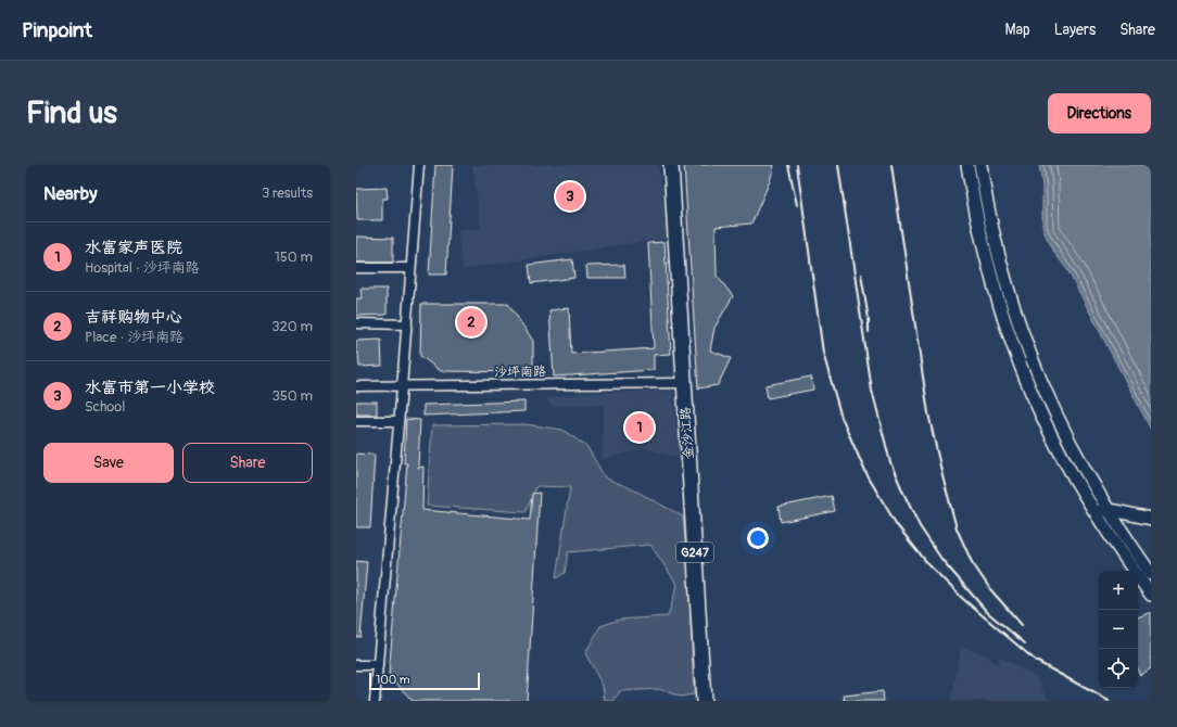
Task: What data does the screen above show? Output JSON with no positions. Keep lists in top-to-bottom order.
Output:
{
  "streets": {
    "highway": ["金沙江路", "G247"],
    "street": ["沙坪南路"]
  },
  "crossings": [
    ["沙坪南路", "金沙江路"]
  ],
  "scale_bar": "100 m",
  "page": {
    "header": "Pinpoint",
    "nav": ["Map", "Layers", "Share"],
    "buttons": [
      "Directions",
      ["Save", "Share"]
    ],
    "title": "Find us",
    "heading": ["Nearby", "3 results"],
    "pins": ["3", "2", "1"],
    "list": [
      {
        "mark": "1",
        "name": "水富家声医院",
        "note": "Hospital · 沙坪南路",
        "value": "150 m"
      },
      {
        "mark": "2",
        "name": "吉祥购物中心",
        "note": "Place · 沙坪南路",
        "value": "320 m"
      },
      {
        "mark": "3",
        "name": "水富市第一小学校",
        "note": "School",
        "value": "350 m"
      }
    ],
    "map_buttons": ["+", "−"],
    "scale": "100 m"
  }
}
